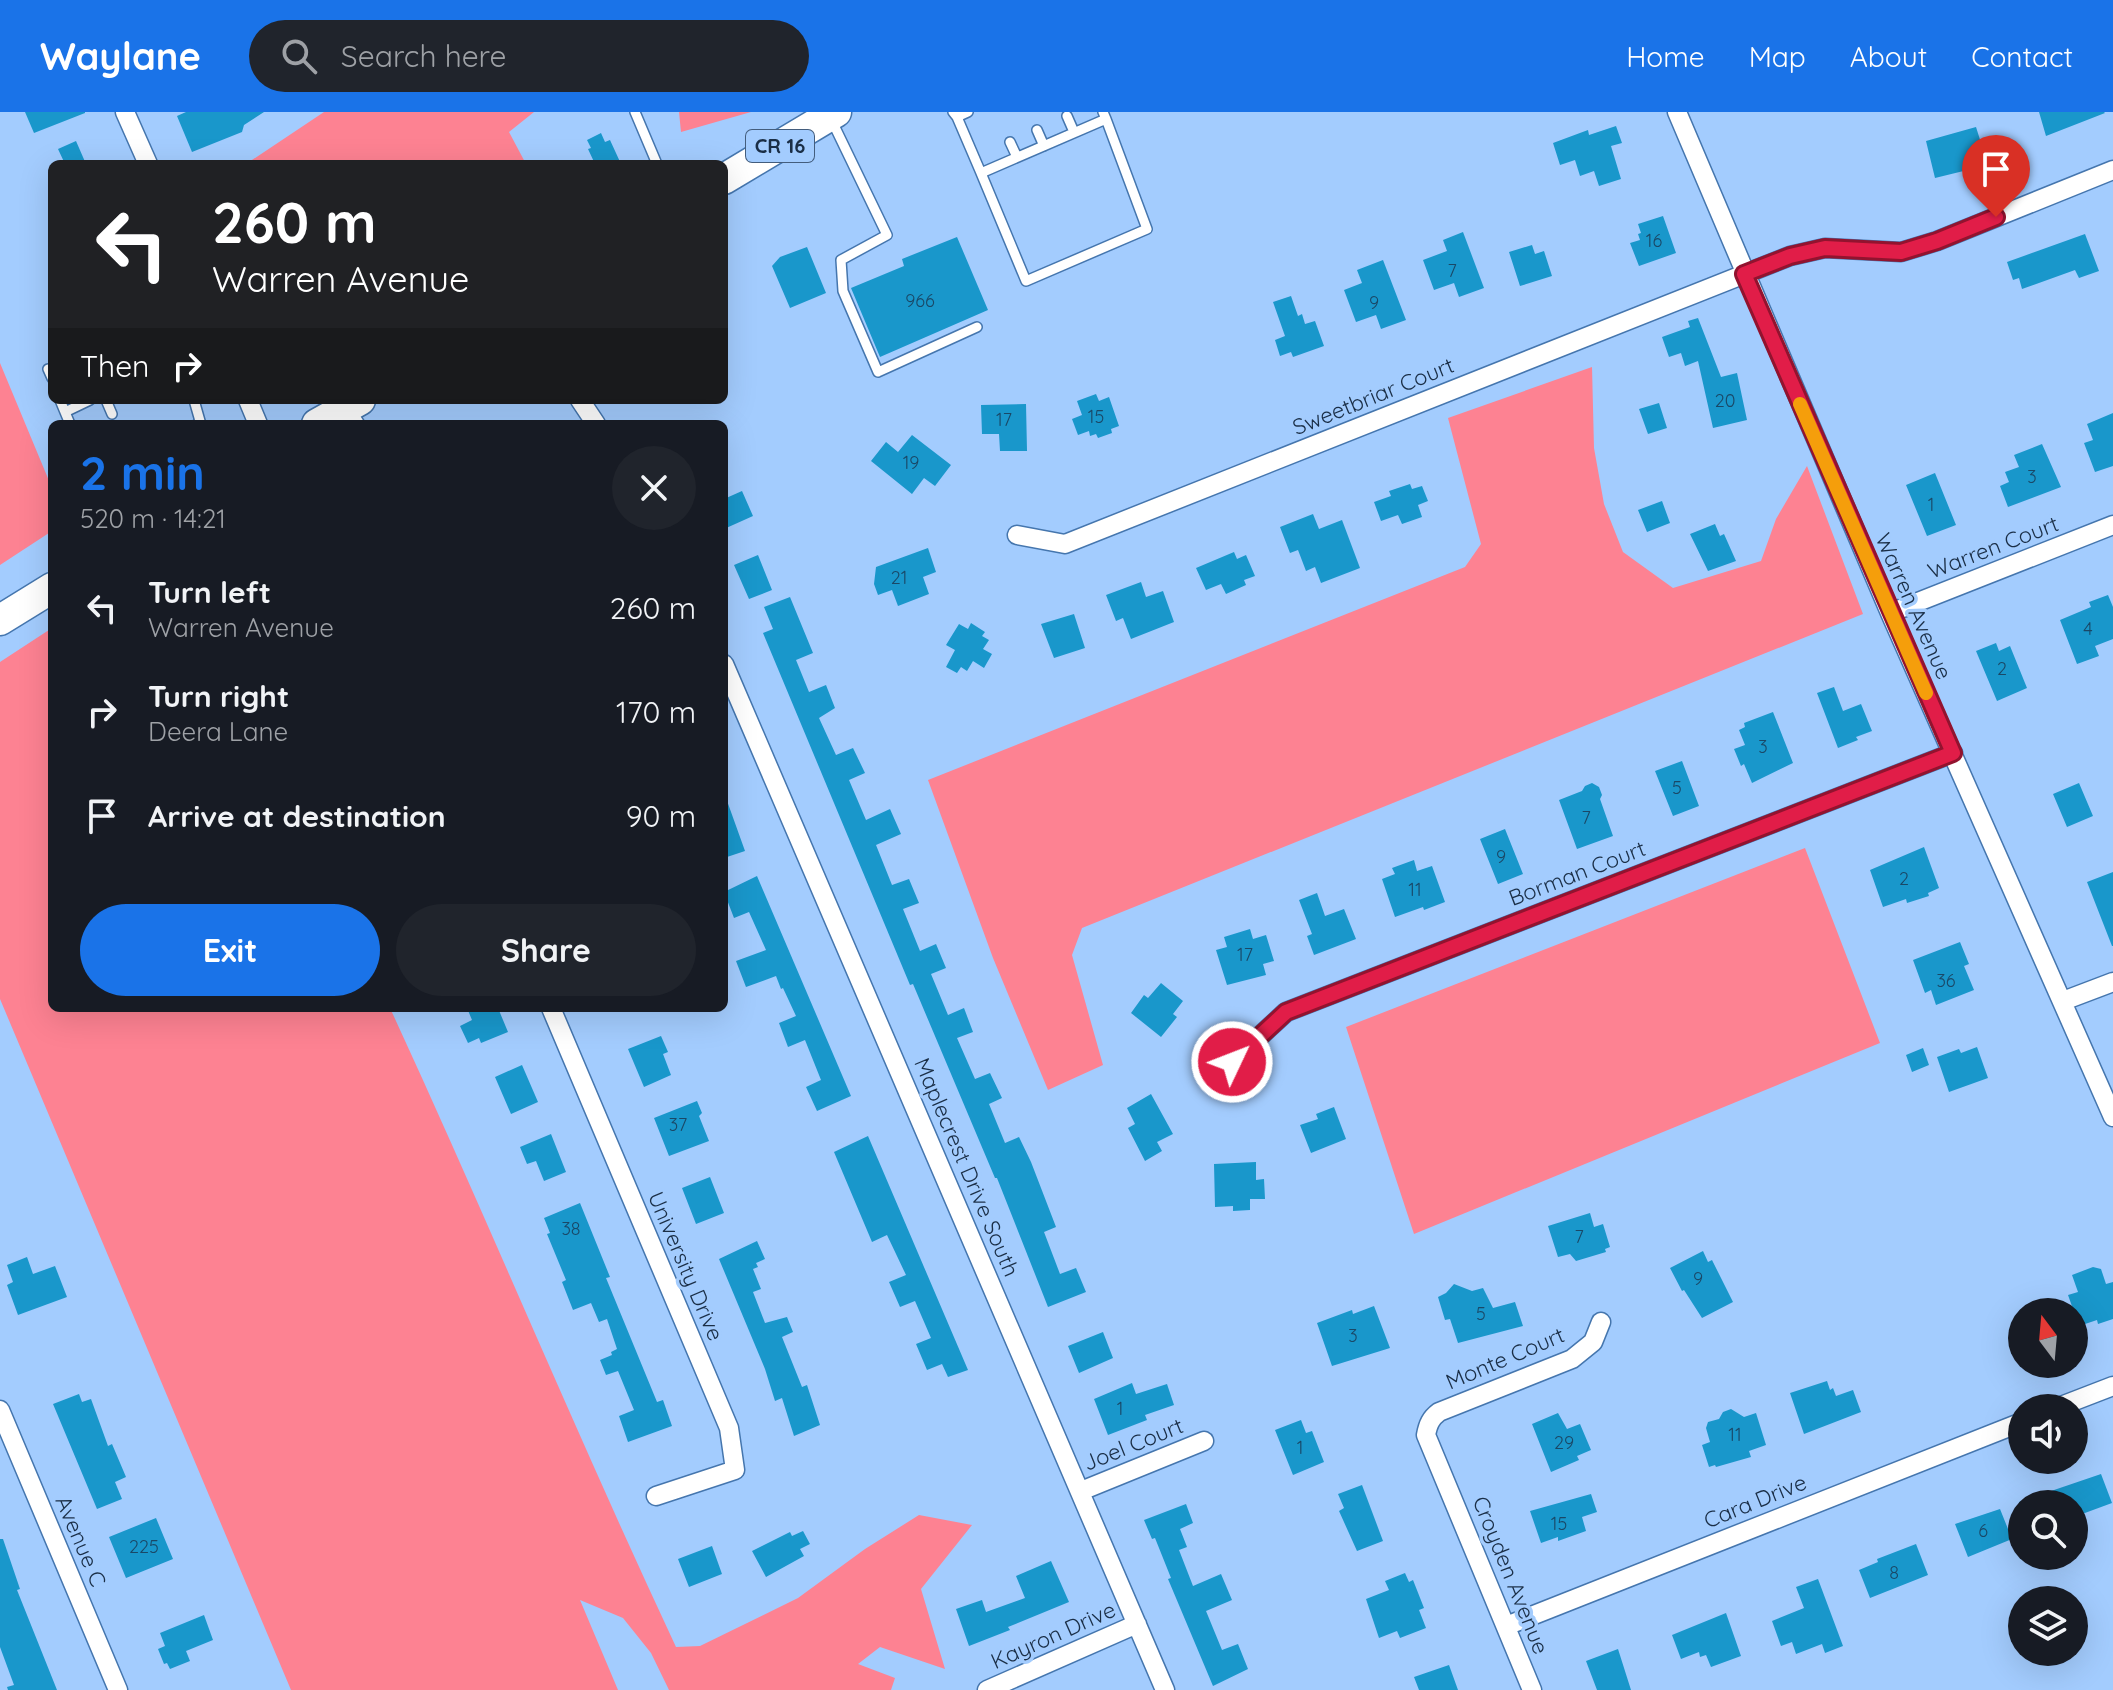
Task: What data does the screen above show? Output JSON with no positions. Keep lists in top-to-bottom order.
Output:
{
  "streets": {
    "main road": ["CR 16"],
    "street": [
      "Sweetbriar Court",
      "Warren Court",
      "Warren Avenue",
      "Borman Court",
      "Maplecrest Drive South",
      "University Drive",
      "Monte Court",
      "Joel Court",
      "Cara Drive",
      "Avenue C",
      "Croyden Avenue",
      "Kayron Drive"
    ]
  },
  "crossings": [
    ["Sweetbriar Court", "Warren Avenue"],
    ["Warren Court", "Warren Avenue"],
    ["Warren Avenue", "Borman Court"],
    ["Maplecrest Drive South", "Joel Court"],
    ["Maplecrest Drive South", "Kayron Drive"],
    ["Monte Court", "Croyden Avenue"],
    ["Cara Drive", "Croyden Avenue"]
  ],
  "house_numbers": [
    "16",
    "7",
    "966",
    "9",
    "20",
    "15",
    "17",
    "19",
    "3",
    "1",
    "21",
    "4",
    "2",
    "3",
    "5",
    "7",
    "9",
    "2",
    "11",
    "17",
    "36",
    "37",
    "38",
    "7",
    "9",
    "5",
    "3",
    "1",
    "11",
    "29",
    "1",
    "15",
    "6",
    "225",
    "8"
  ],
  "north": "top",
  "page": {
    "header": "Waylane",
    "search": "Search here",
    "nav": [
      "Home",
      "Map",
      "About",
      "Contact"
    ],
    "turn": ["260 m", "Warren Avenue"],
    "then": "Then",
    "heading": ["2 min", "520 m · 14:21"],
    "list": [
      {
        "name": "Turn left",
        "note": "Warren Avenue",
        "value": "260 m"
      },
      {
        "name": "Turn right",
        "note": "Deera Lane",
        "value": "170 m"
      },
      {
        "name": "Arrive at destination",
        "value": "90 m"
      }
    ],
    "buttons": ["Exit", "Share"]
  }
}
